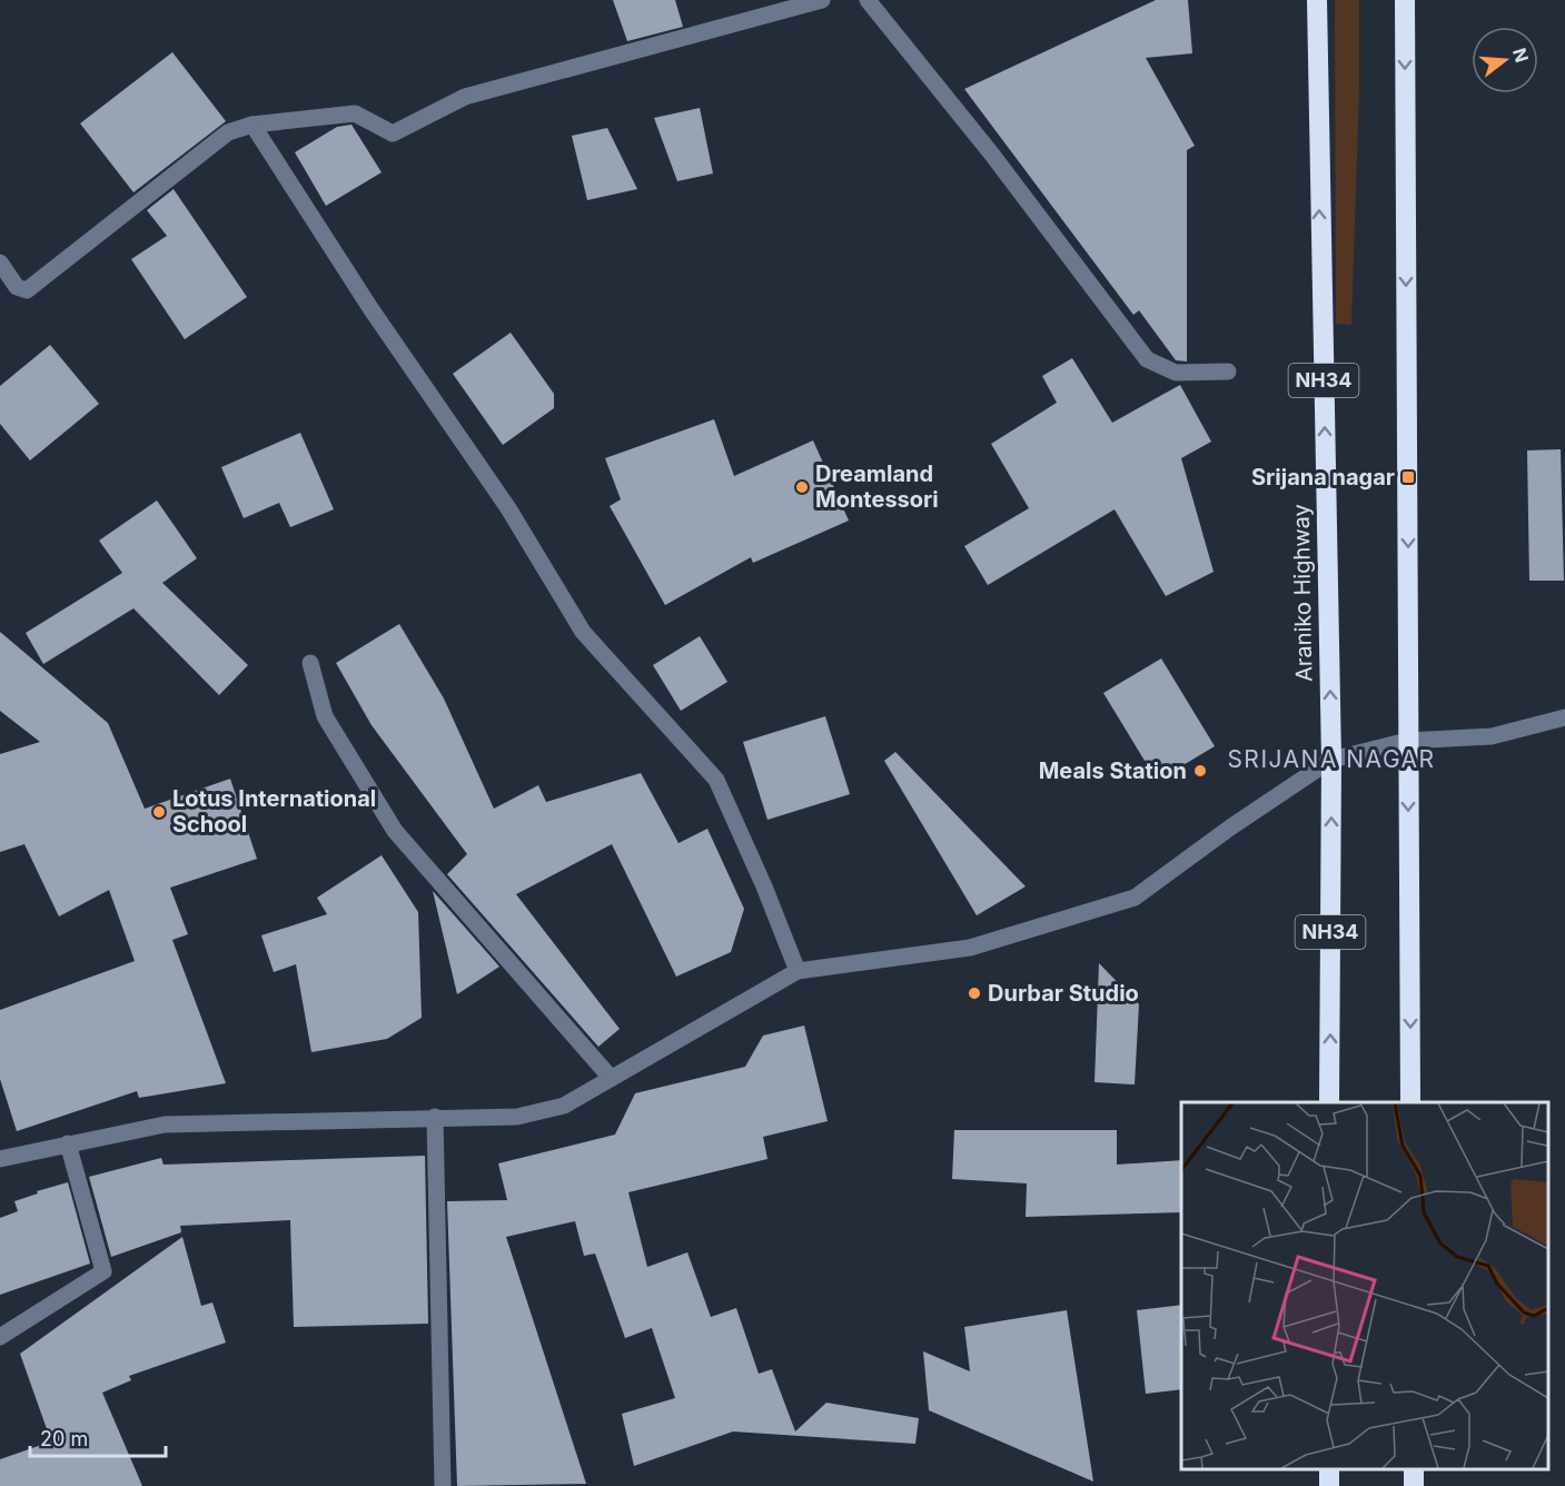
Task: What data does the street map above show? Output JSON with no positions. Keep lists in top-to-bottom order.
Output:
{
  "streets": {
    "highway": ["NH34", "Araniko Highway"]
  },
  "districts": ["SRIJANA NAGAR"],
  "places": {
    "transit": ["Srijana nagar"],
    "other": [
      "Dreamland Montessori",
      "Meals Station",
      "Lotus International School",
      "Durbar Studio"
    ]
  },
  "scale_bar": "20 m",
  "north": "right"
}
